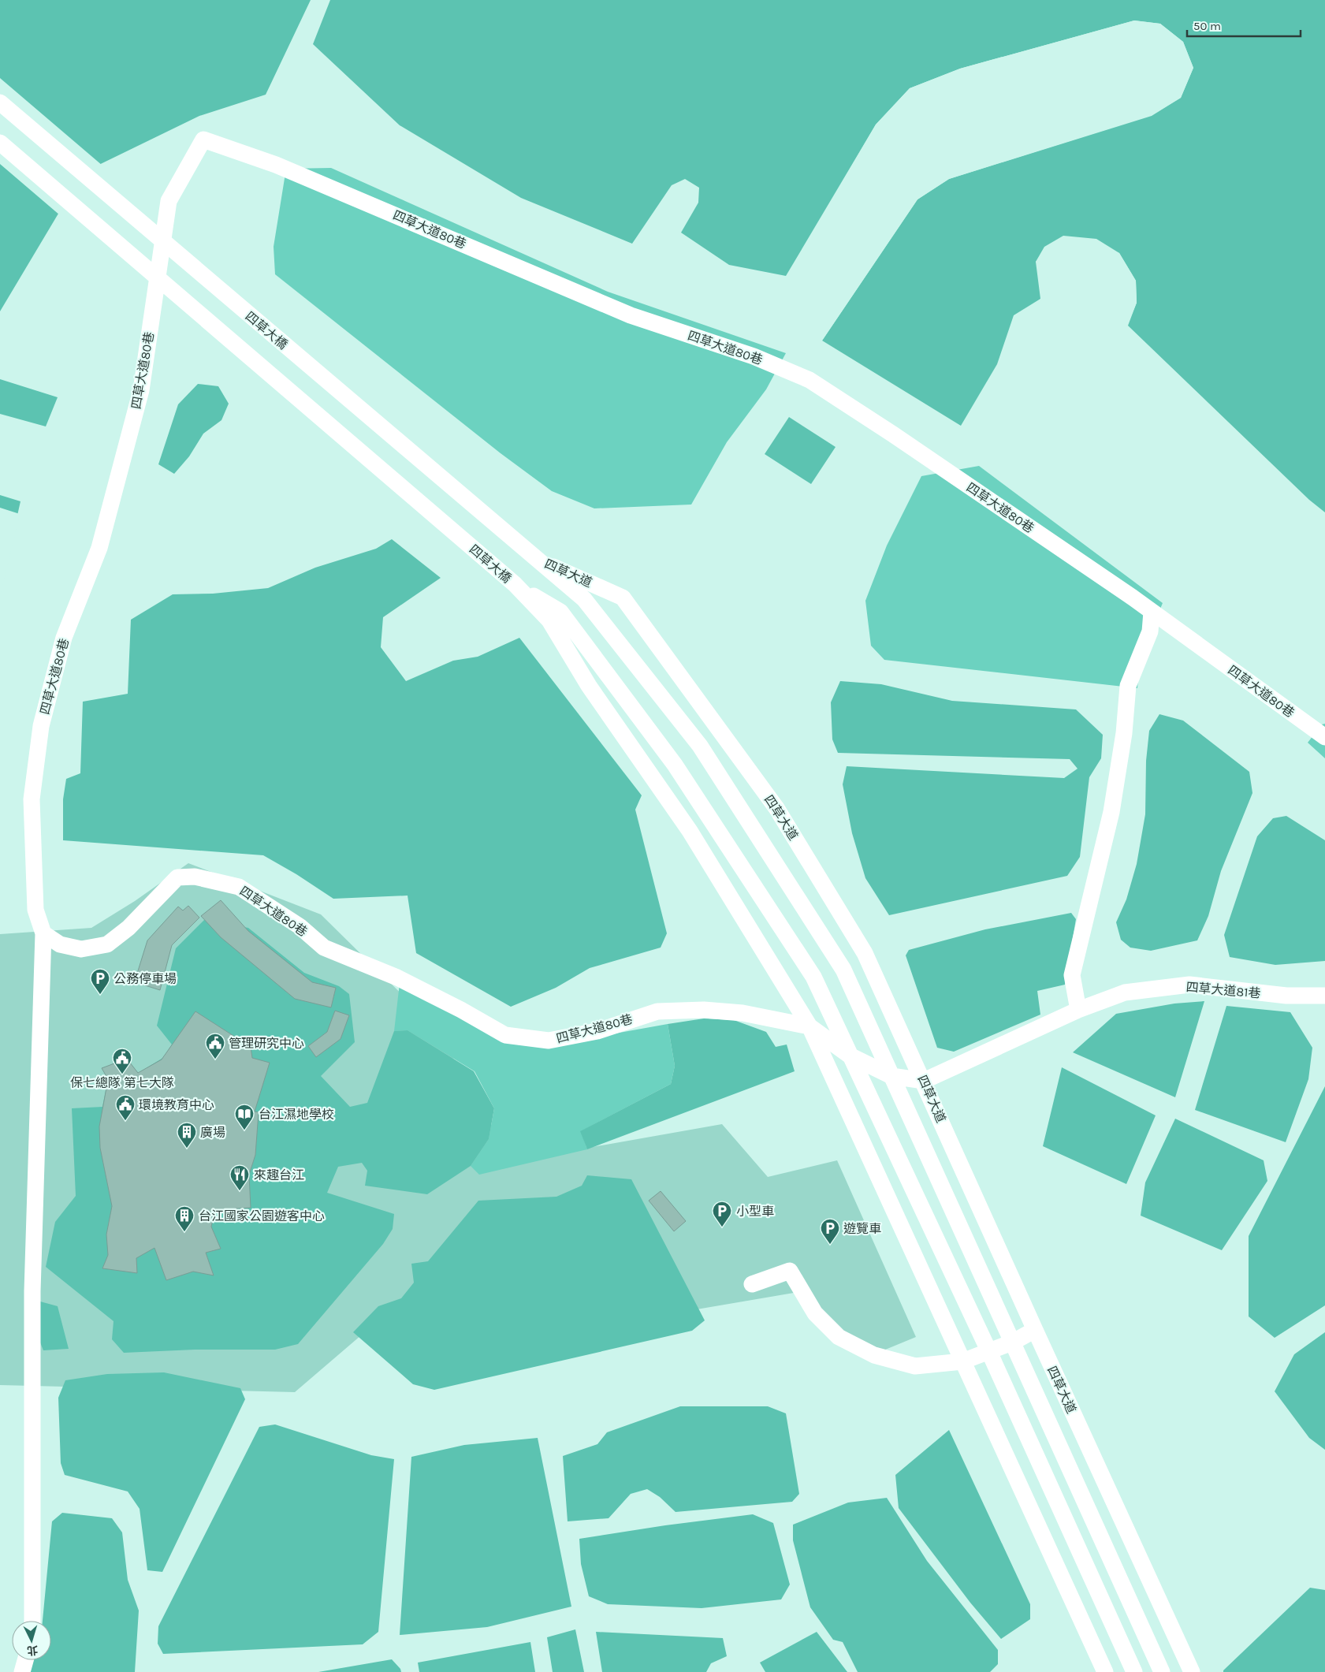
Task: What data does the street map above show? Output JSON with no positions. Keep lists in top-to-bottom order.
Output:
{
  "streets": {
    "street": [
      "四草大道80巷",
      "四草大橋",
      "四草大道",
      "四草大道81巷"
    ]
  },
  "crossings": [
    ["四草大道80巷", "四草大道"],
    ["四草大道80巷", "四草大道81巷"],
    ["四草大橋", "四草大道"],
    ["四草大道", "四草大道81巷"]
  ],
  "places": {
    "parking": ["公務停車場", "小型車", "遊覽車"],
    "public building": ["管理研究中心", "保七總隊 第七大隊", "環境教育中心"],
    "library": ["台江濕地學校"],
    "building": ["廣場", "台江國家公園遊客中心"],
    "restaurant": ["來趣台江"]
  },
  "scale_bar": "50 m",
  "north": "bottom"
}
